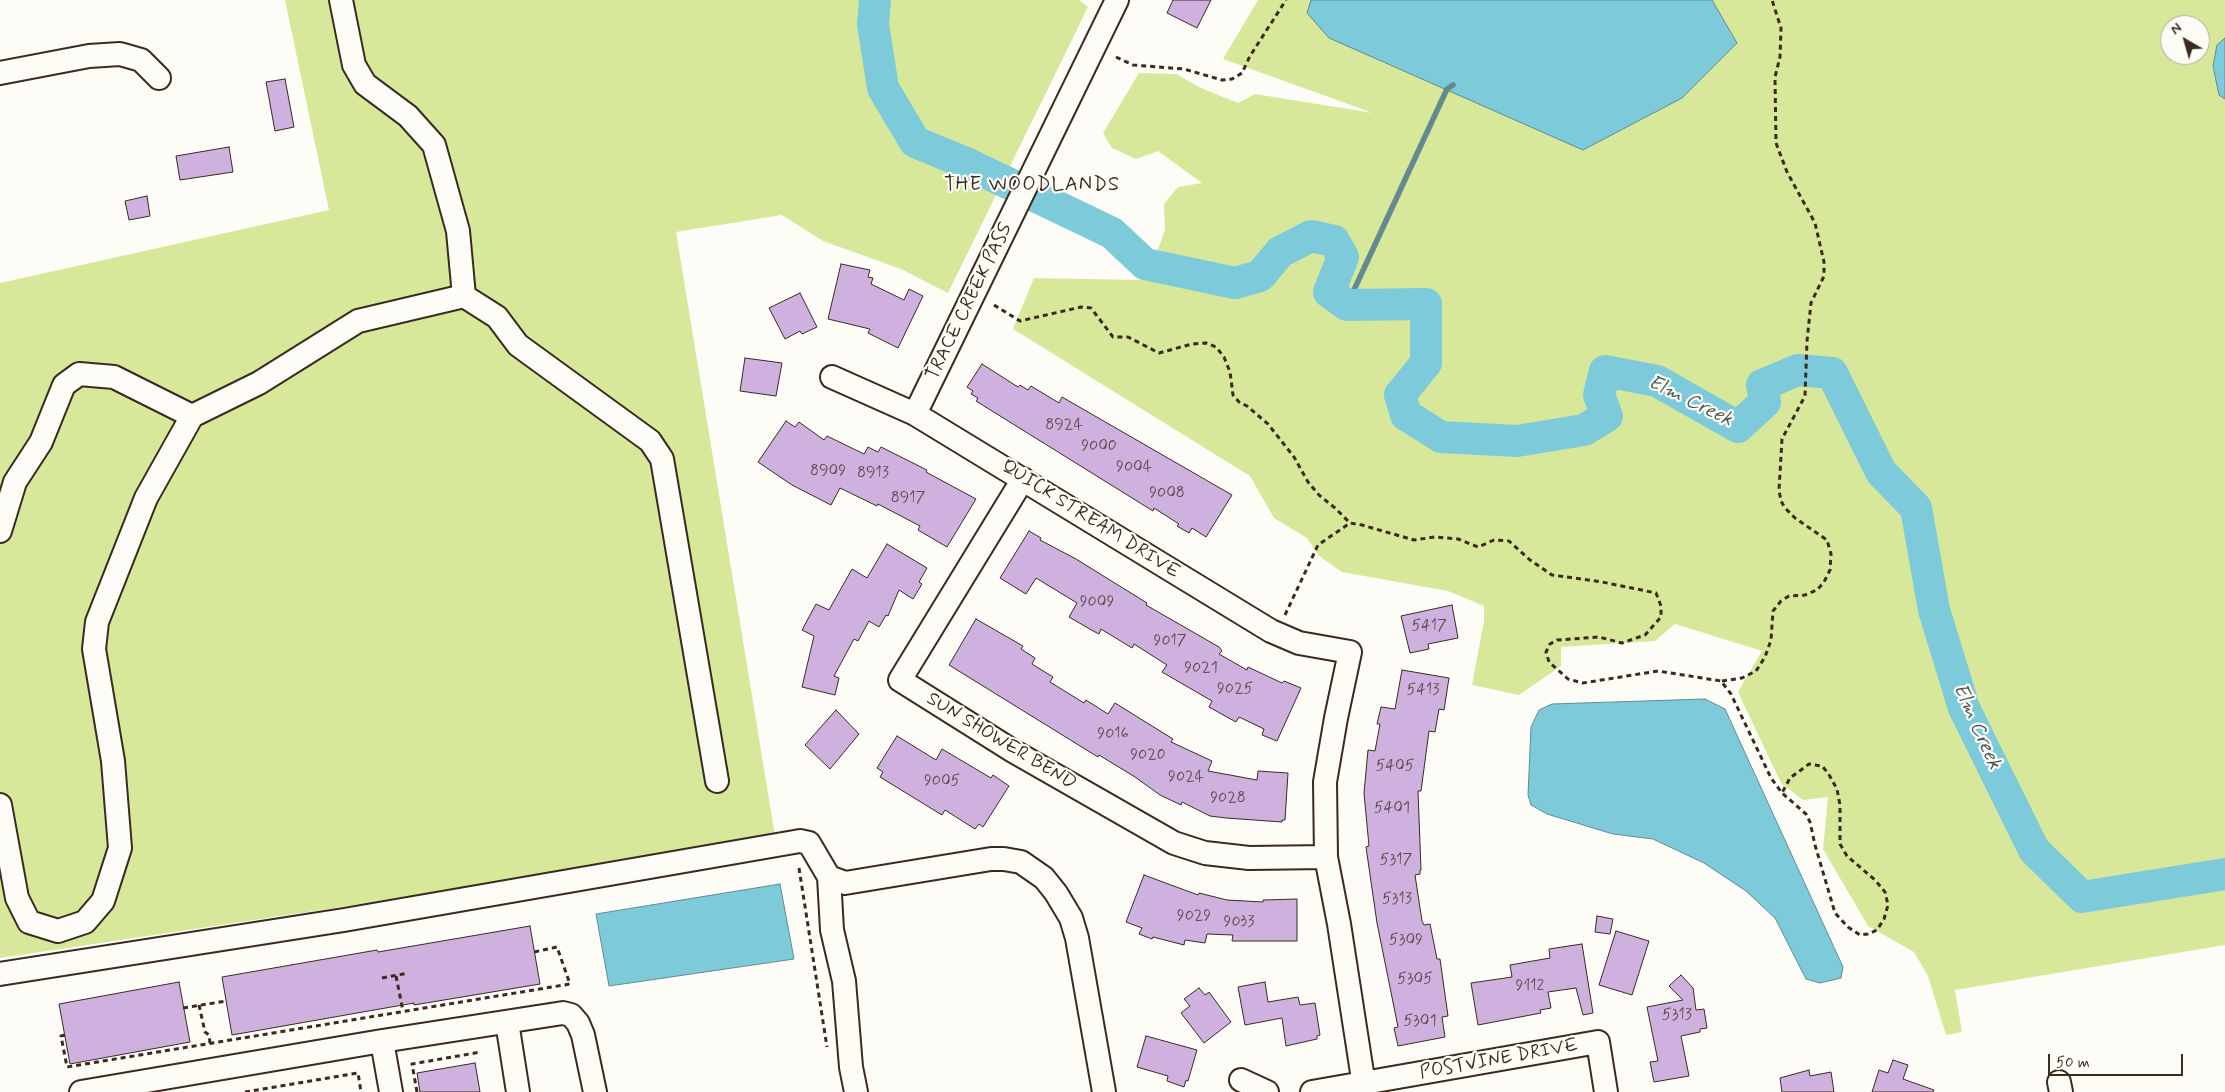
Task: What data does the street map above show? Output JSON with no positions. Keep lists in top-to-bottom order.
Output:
{
  "streets": {
    "street": [
      "TRACE CREEK PASS",
      "QUICK STREAM DRIVE",
      "SUN SHOWER BEND",
      "POSTVINE DRIVE"
    ]
  },
  "crossings": [
    ["TRACE CREEK PASS", "QUICK STREAM DRIVE"],
    ["QUICK STREAM DRIVE", "SUN SHOWER BEND"]
  ],
  "districts": ["THE WOODLANDS"],
  "water": ["Elm Creek"],
  "house_numbers": [
    "8924",
    "9000",
    "9004",
    "8909",
    "8913",
    "9008",
    "8917",
    "9009",
    "5417",
    "9017",
    "9021",
    "9025",
    "5413",
    "9016",
    "9020",
    "5405",
    "9024",
    "9005",
    "9028",
    "5401",
    "5317",
    "5313",
    "9029",
    "9033",
    "5309",
    "5305",
    "9112",
    "5313",
    "5301"
  ],
  "scale_bar": "50 m",
  "north": "top left"
}
